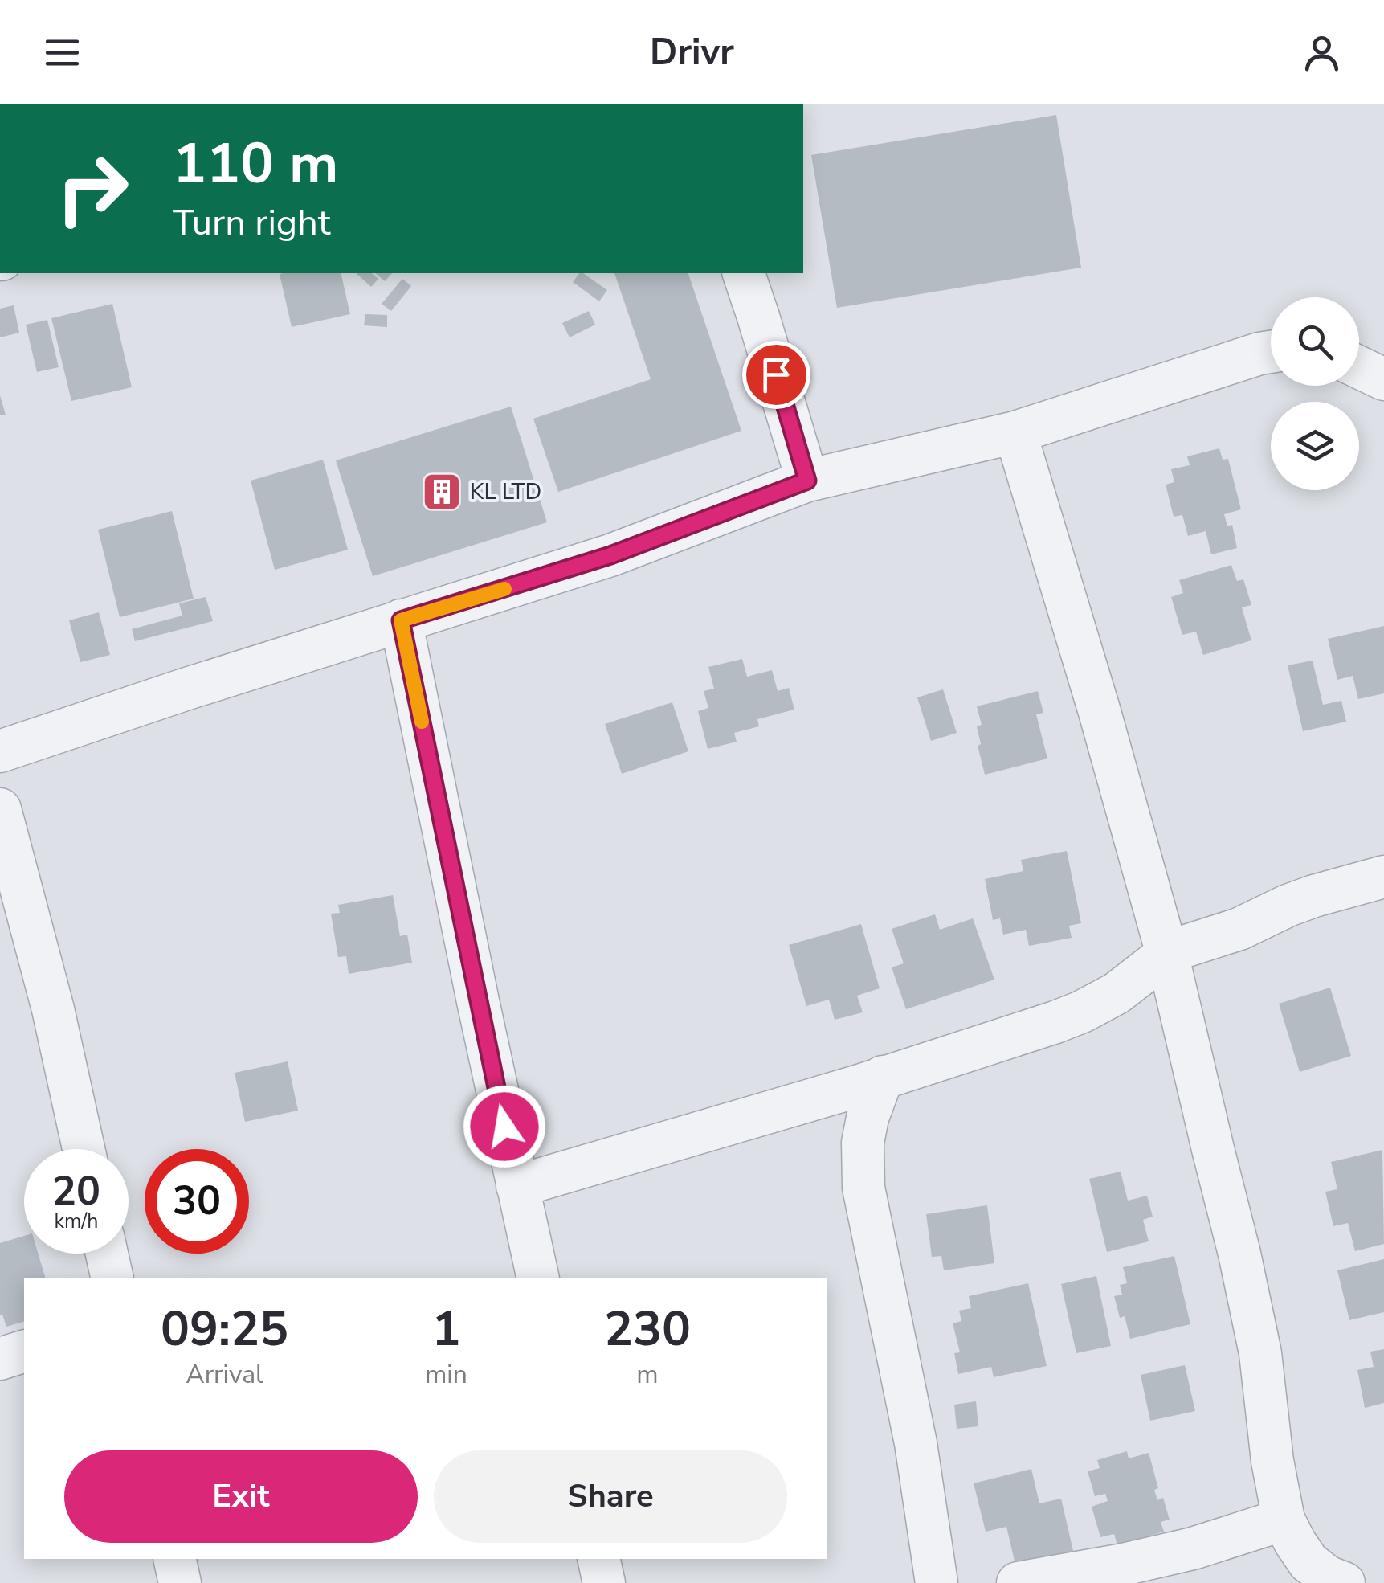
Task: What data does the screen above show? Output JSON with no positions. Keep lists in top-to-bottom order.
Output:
{
  "places": {
    "building": ["KL LTD"]
  },
  "page": {
    "header": "Drivr",
    "turn": ["110 m", "Turn right"],
    "speed": "20 km/h",
    "limit": "30",
    "eta": [
      "09:25",
      "Arrival",
      "1",
      "min",
      "230",
      "m"
    ],
    "buttons": ["Exit", "Share"]
  }
}
